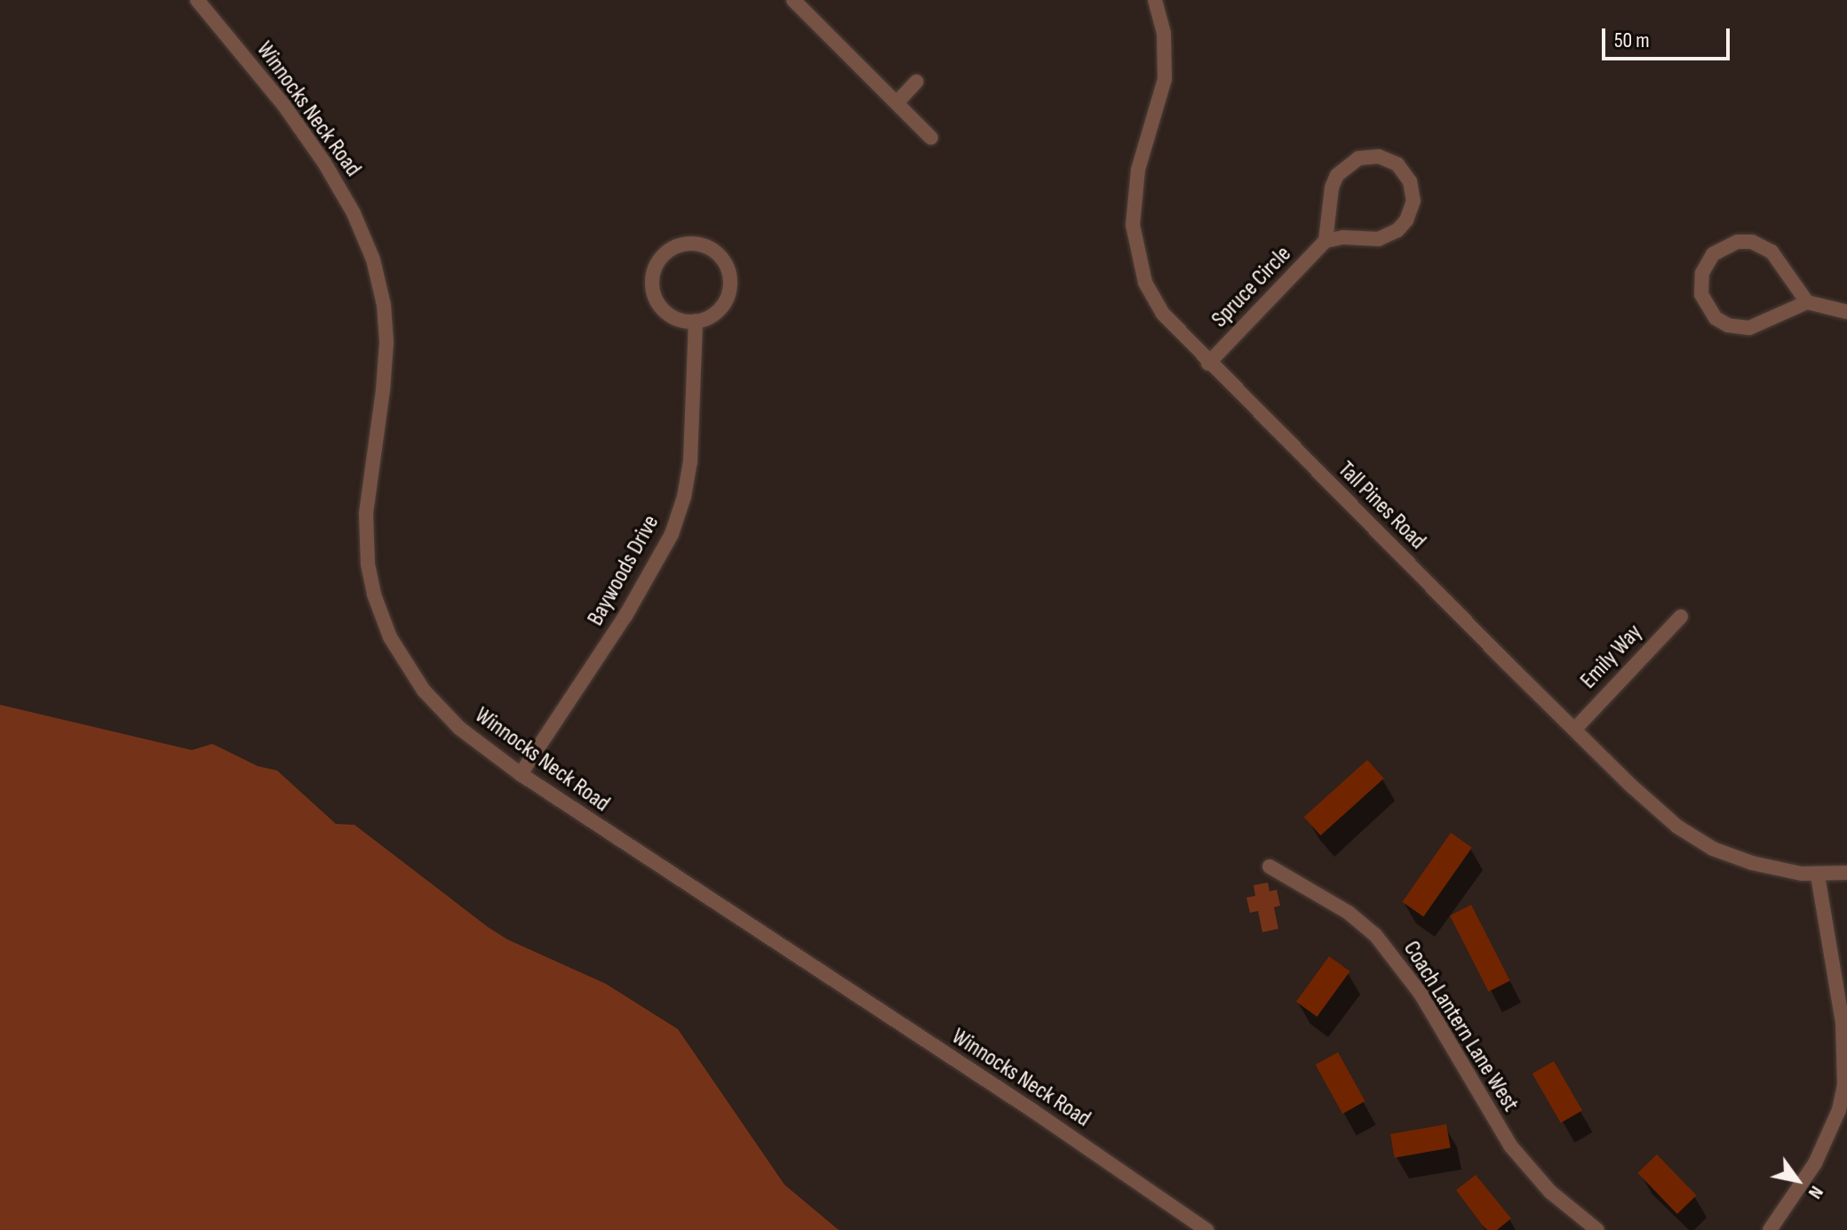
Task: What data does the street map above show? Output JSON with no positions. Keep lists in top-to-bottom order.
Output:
{
  "streets": {
    "street": [
      "Winnocks Neck Road",
      "Spruce Circle",
      "Tall Pines Road",
      "Baywoods Drive",
      "Emily Way",
      "Coach Lantern Lane West"
    ]
  },
  "crossings": [
    ["Winnocks Neck Road", "Baywoods Drive"],
    ["Spruce Circle", "Tall Pines Road"],
    ["Tall Pines Road", "Emily Way"]
  ],
  "scale_bar": "50 m",
  "north": "bottom right"
}
